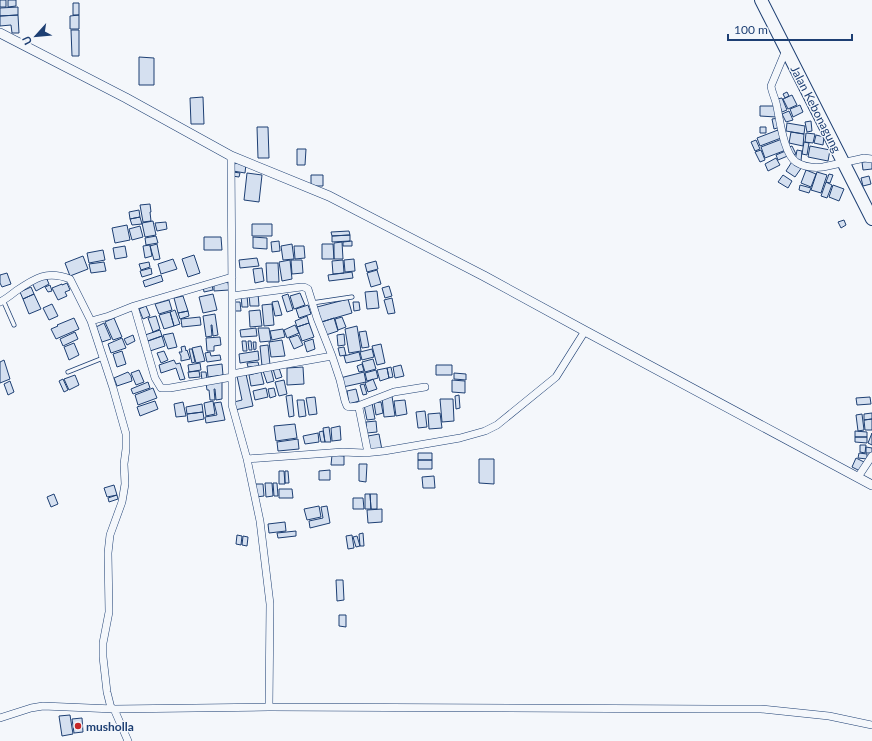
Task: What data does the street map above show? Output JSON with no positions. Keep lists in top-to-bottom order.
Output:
{
  "streets": {
    "main road": ["Jalan Kebonagung"]
  },
  "places": ["musholla"],
  "scale_bar": "100 m",
  "north": "bottom left"
}
